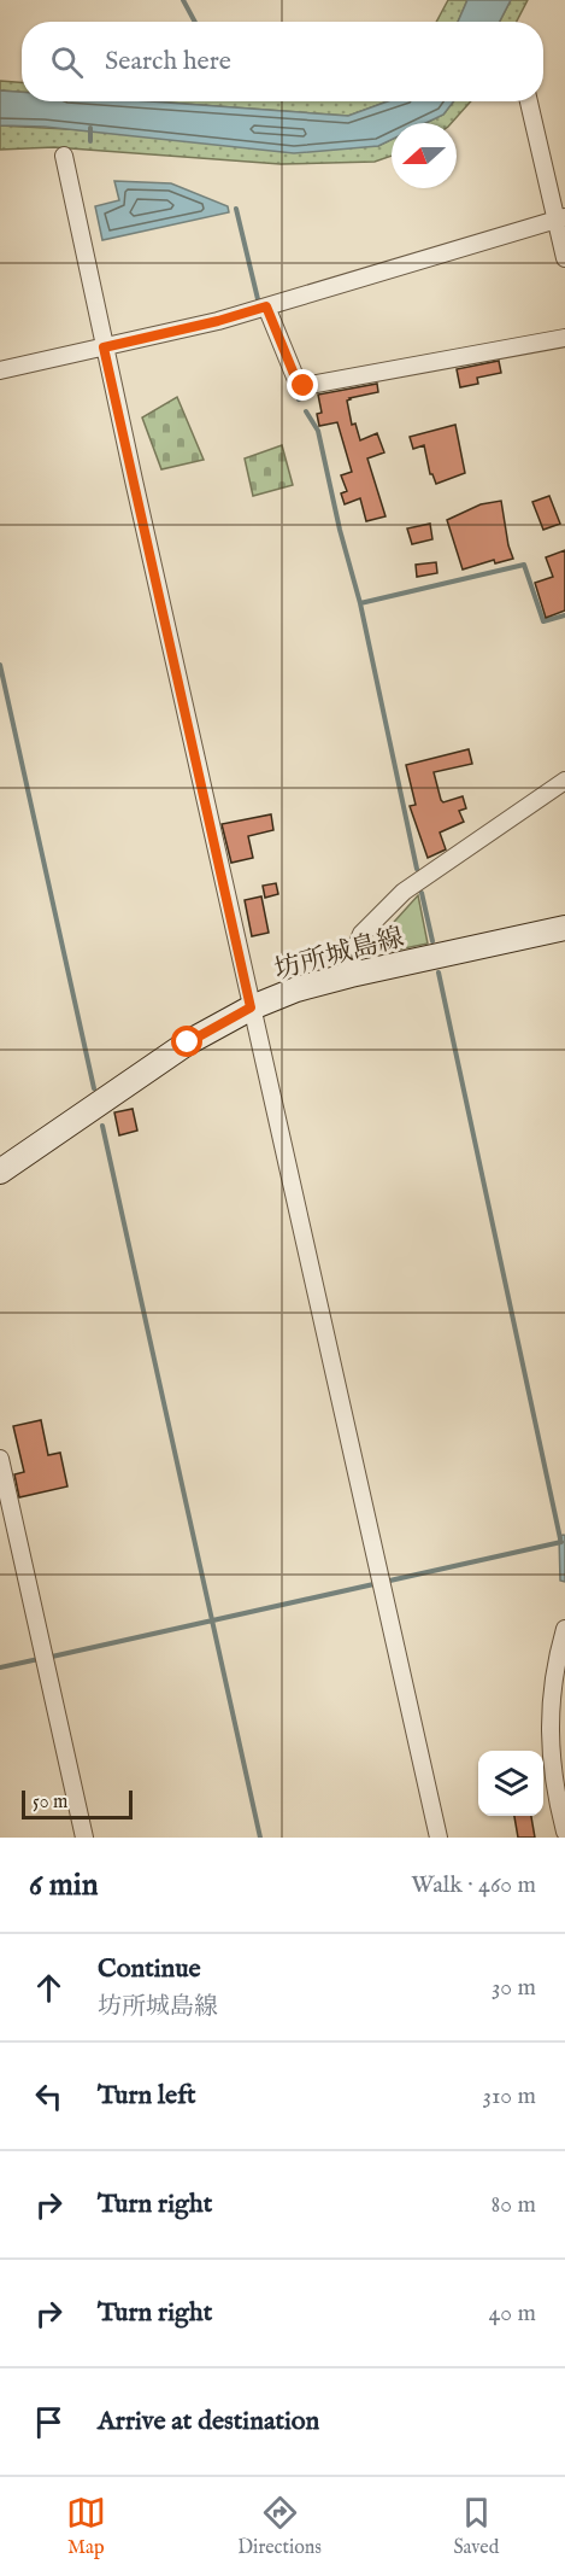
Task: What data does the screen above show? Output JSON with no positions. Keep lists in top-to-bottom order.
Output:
{
  "streets": {
    "main road": ["坊所城島線"]
  },
  "scale_bar": "50 m",
  "north": "left",
  "page": {
    "search": "Search here",
    "scale": "50 m",
    "heading": ["6 min", "Walk · 460 m"],
    "list": [
      ["Continue", "坊所城島線", "30 m"],
      ["Turn left", "310 m"],
      ["Turn right", "80 m"],
      ["Turn right", "40 m"],
      "Arrive at destination"
    ],
    "nav": ["Map", "Directions", "Saved"]
  }
}
